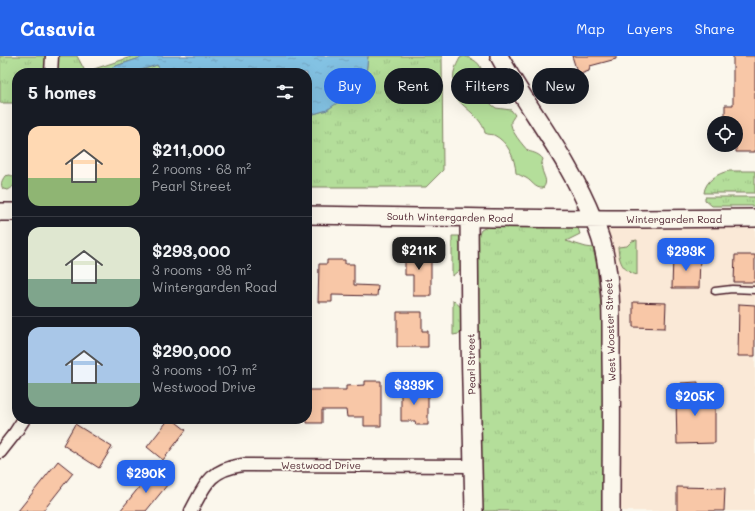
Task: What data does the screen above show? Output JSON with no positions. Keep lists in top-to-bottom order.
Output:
{
  "streets": {
    "street": [
      "South Wintergarden Road",
      "Wintergarden Road",
      "West Wooster Street",
      "Pearl Street",
      "Westwood Drive"
    ]
  },
  "crossings": [
    ["South Wintergarden Road", "Wintergarden Road"],
    ["South Wintergarden Road", "West Wooster Street"],
    ["South Wintergarden Road", "Pearl Street"],
    ["Wintergarden Road", "West Wooster Street"],
    ["Pearl Street", "Westwood Drive"]
  ],
  "page": {
    "header": "Casavia",
    "nav": ["Map", "Layers", "Share"],
    "chip": [
      "Buy",
      "Rent",
      "Filters",
      "New"
    ],
    "heading": "5 homes",
    "list": [
      {
        "name": "$211,000",
        "note": "2 rooms · 68 m² · Pearl Street"
      },
      {
        "name": "$293,000",
        "note": "3 rooms · 98 m² · Wintergarden Road"
      },
      {
        "name": "$290,000",
        "note": "3 rooms · 107 m² · Westwood Drive"
      }
    ],
    "price": [
      "$211K",
      "$293K",
      "$339K",
      "$205K",
      "$290K"
    ]
  }
}
